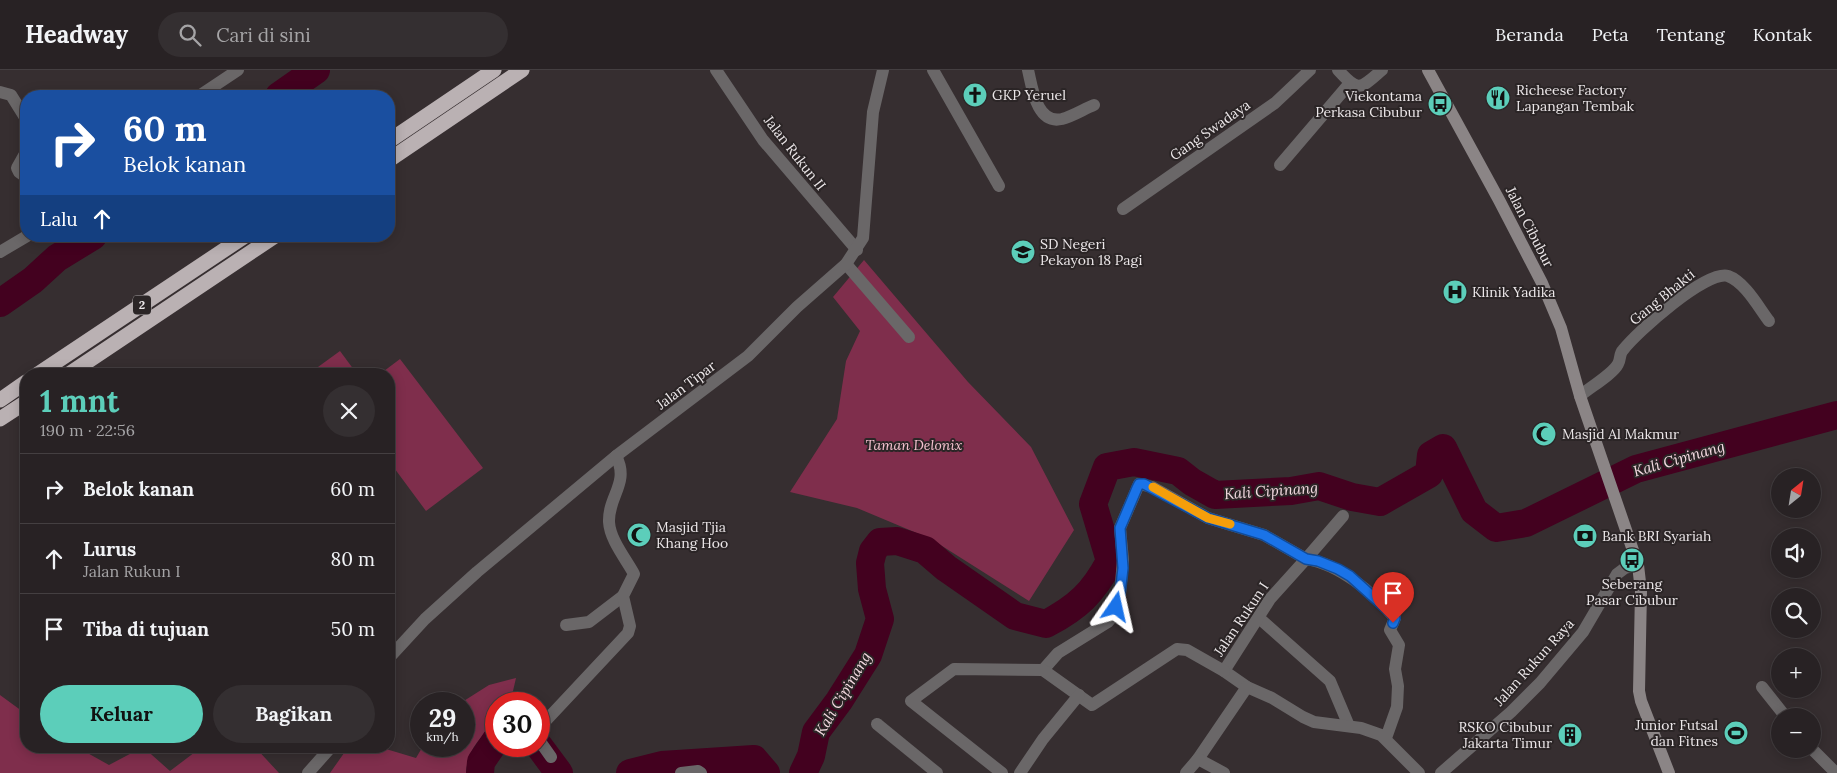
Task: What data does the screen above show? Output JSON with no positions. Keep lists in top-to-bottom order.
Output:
{
  "streets": {
    "highway": ["2"],
    "street": [
      "Gang Swadaya",
      "Jalan Rukun II",
      "Jalan Cibubur",
      "Gang Bhakti",
      "Jalan Tipar",
      "Jalan Rukun I",
      "Jalan Rukun Raya"
    ]
  },
  "crossings": [
    ["Jalan Rukun II", "Jalan Tipar"],
    ["Jalan Cibubur", "Gang Bhakti"],
    ["Jalan Cibubur", "Jalan Rukun Raya"]
  ],
  "water": ["Kali Cipinang"],
  "parks": ["Taman Delonix"],
  "places": {
    "church": ["GKP Yeruel"],
    "restaurant": ["Richeese Factory Lapangan Tembak"],
    "bus stop": ["Viekontama Perkasa Cibubur", "Seberang Pasar Cibubur"],
    "school or university": ["SD Negeri Pekayon 18 Pagi"],
    "hospital": ["Klinik Yadika"],
    "mosque": ["Masjid Al Makmur", "Masjid Tjia Khang Hoo"],
    "bank": ["Bank BRI Syariah"],
    "sports": ["Junior Futsal dan Fitnes"],
    "building": ["RSKO Cibubur Jakarta Timur"]
  },
  "north": "top right",
  "page": {
    "header": "Headway",
    "search": "Cari di sini",
    "nav": [
      "Beranda",
      "Peta",
      "Tentang",
      "Kontak"
    ],
    "turn": ["60 m", "Belok kanan"],
    "then": "Lalu",
    "heading": ["1 mnt", "190 m · 22:56"],
    "list": [
      {
        "name": "Belok kanan",
        "value": "60 m"
      },
      {
        "name": "Lurus",
        "note": "Jalan Rukun I",
        "value": "80 m"
      },
      {
        "name": "Tiba di tujuan",
        "value": "50 m"
      }
    ],
    "map_buttons": ["+", "−"],
    "buttons": ["Keluar", "Bagikan"],
    "speed": "29 km/h",
    "limit": "30"
  }
}
